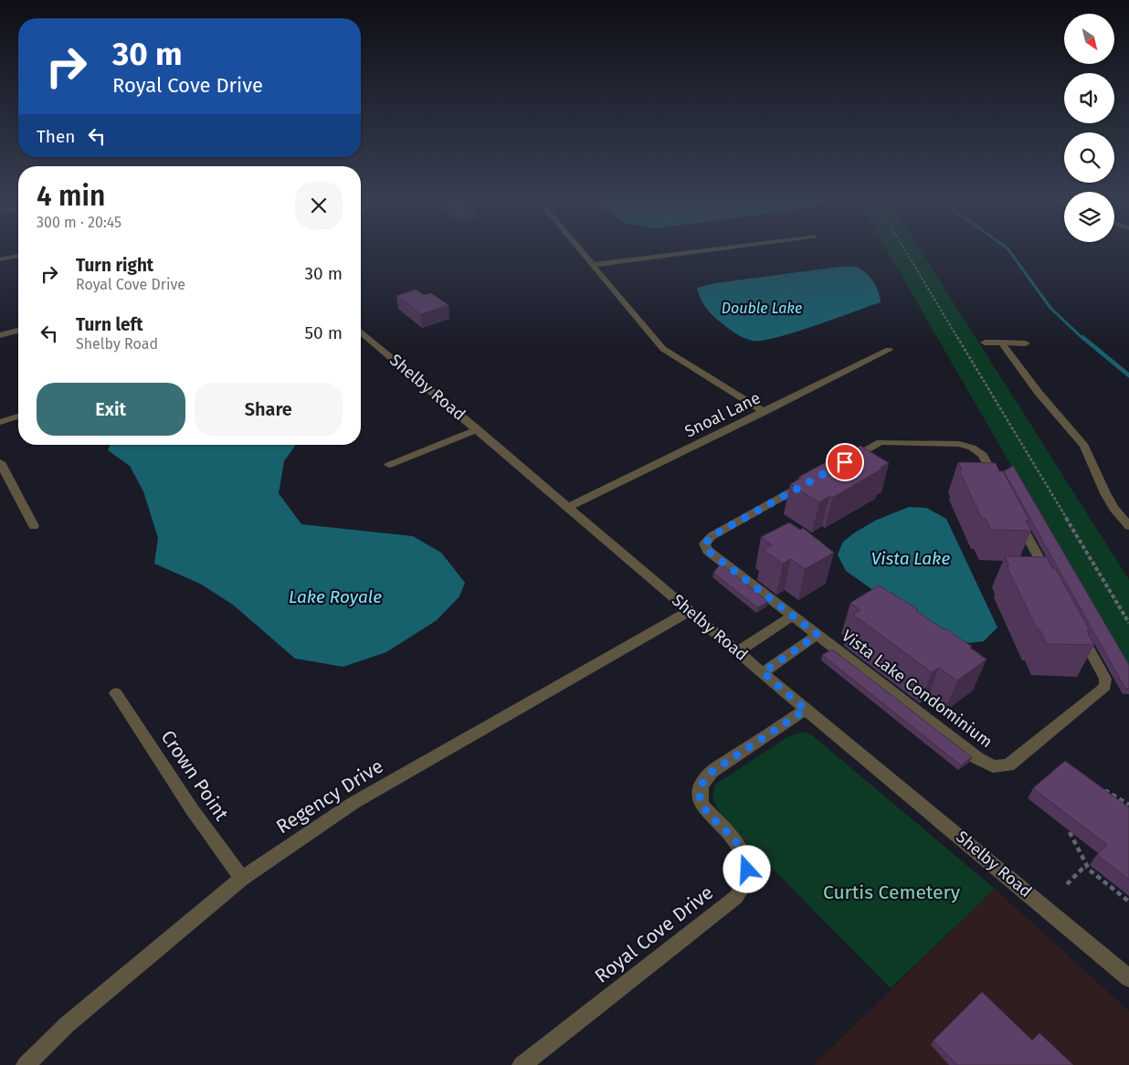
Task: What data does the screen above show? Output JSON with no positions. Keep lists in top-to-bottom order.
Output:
{
  "streets": {
    "street": [
      "Shelby Road",
      "Snoal Lane",
      "Vista Lake Condominium",
      "Crown Point",
      "Regency Drive",
      "Royal Cove Drive"
    ]
  },
  "crossings": [
    ["Shelby Road", "Snoal Lane"],
    ["Shelby Road", "Vista Lake Condominium"],
    ["Shelby Road", "Regency Drive"],
    ["Shelby Road", "Royal Cove Drive"],
    ["Crown Point", "Regency Drive"]
  ],
  "water": ["Double Lake", "Vista Lake", "Lake Royale"],
  "parks": ["Curtis Cemetery"],
  "north": "bottom right",
  "page": {
    "turn": ["30 m", "Royal Cove Drive"],
    "then": "Then",
    "heading": ["4 min", "300 m · 20:45"],
    "list": [
      {
        "name": "Turn right",
        "note": "Royal Cove Drive",
        "value": "30 m"
      },
      {
        "name": "Turn left",
        "note": "Shelby Road",
        "value": "50 m"
      }
    ],
    "buttons": ["Exit", "Share"]
  }
}
